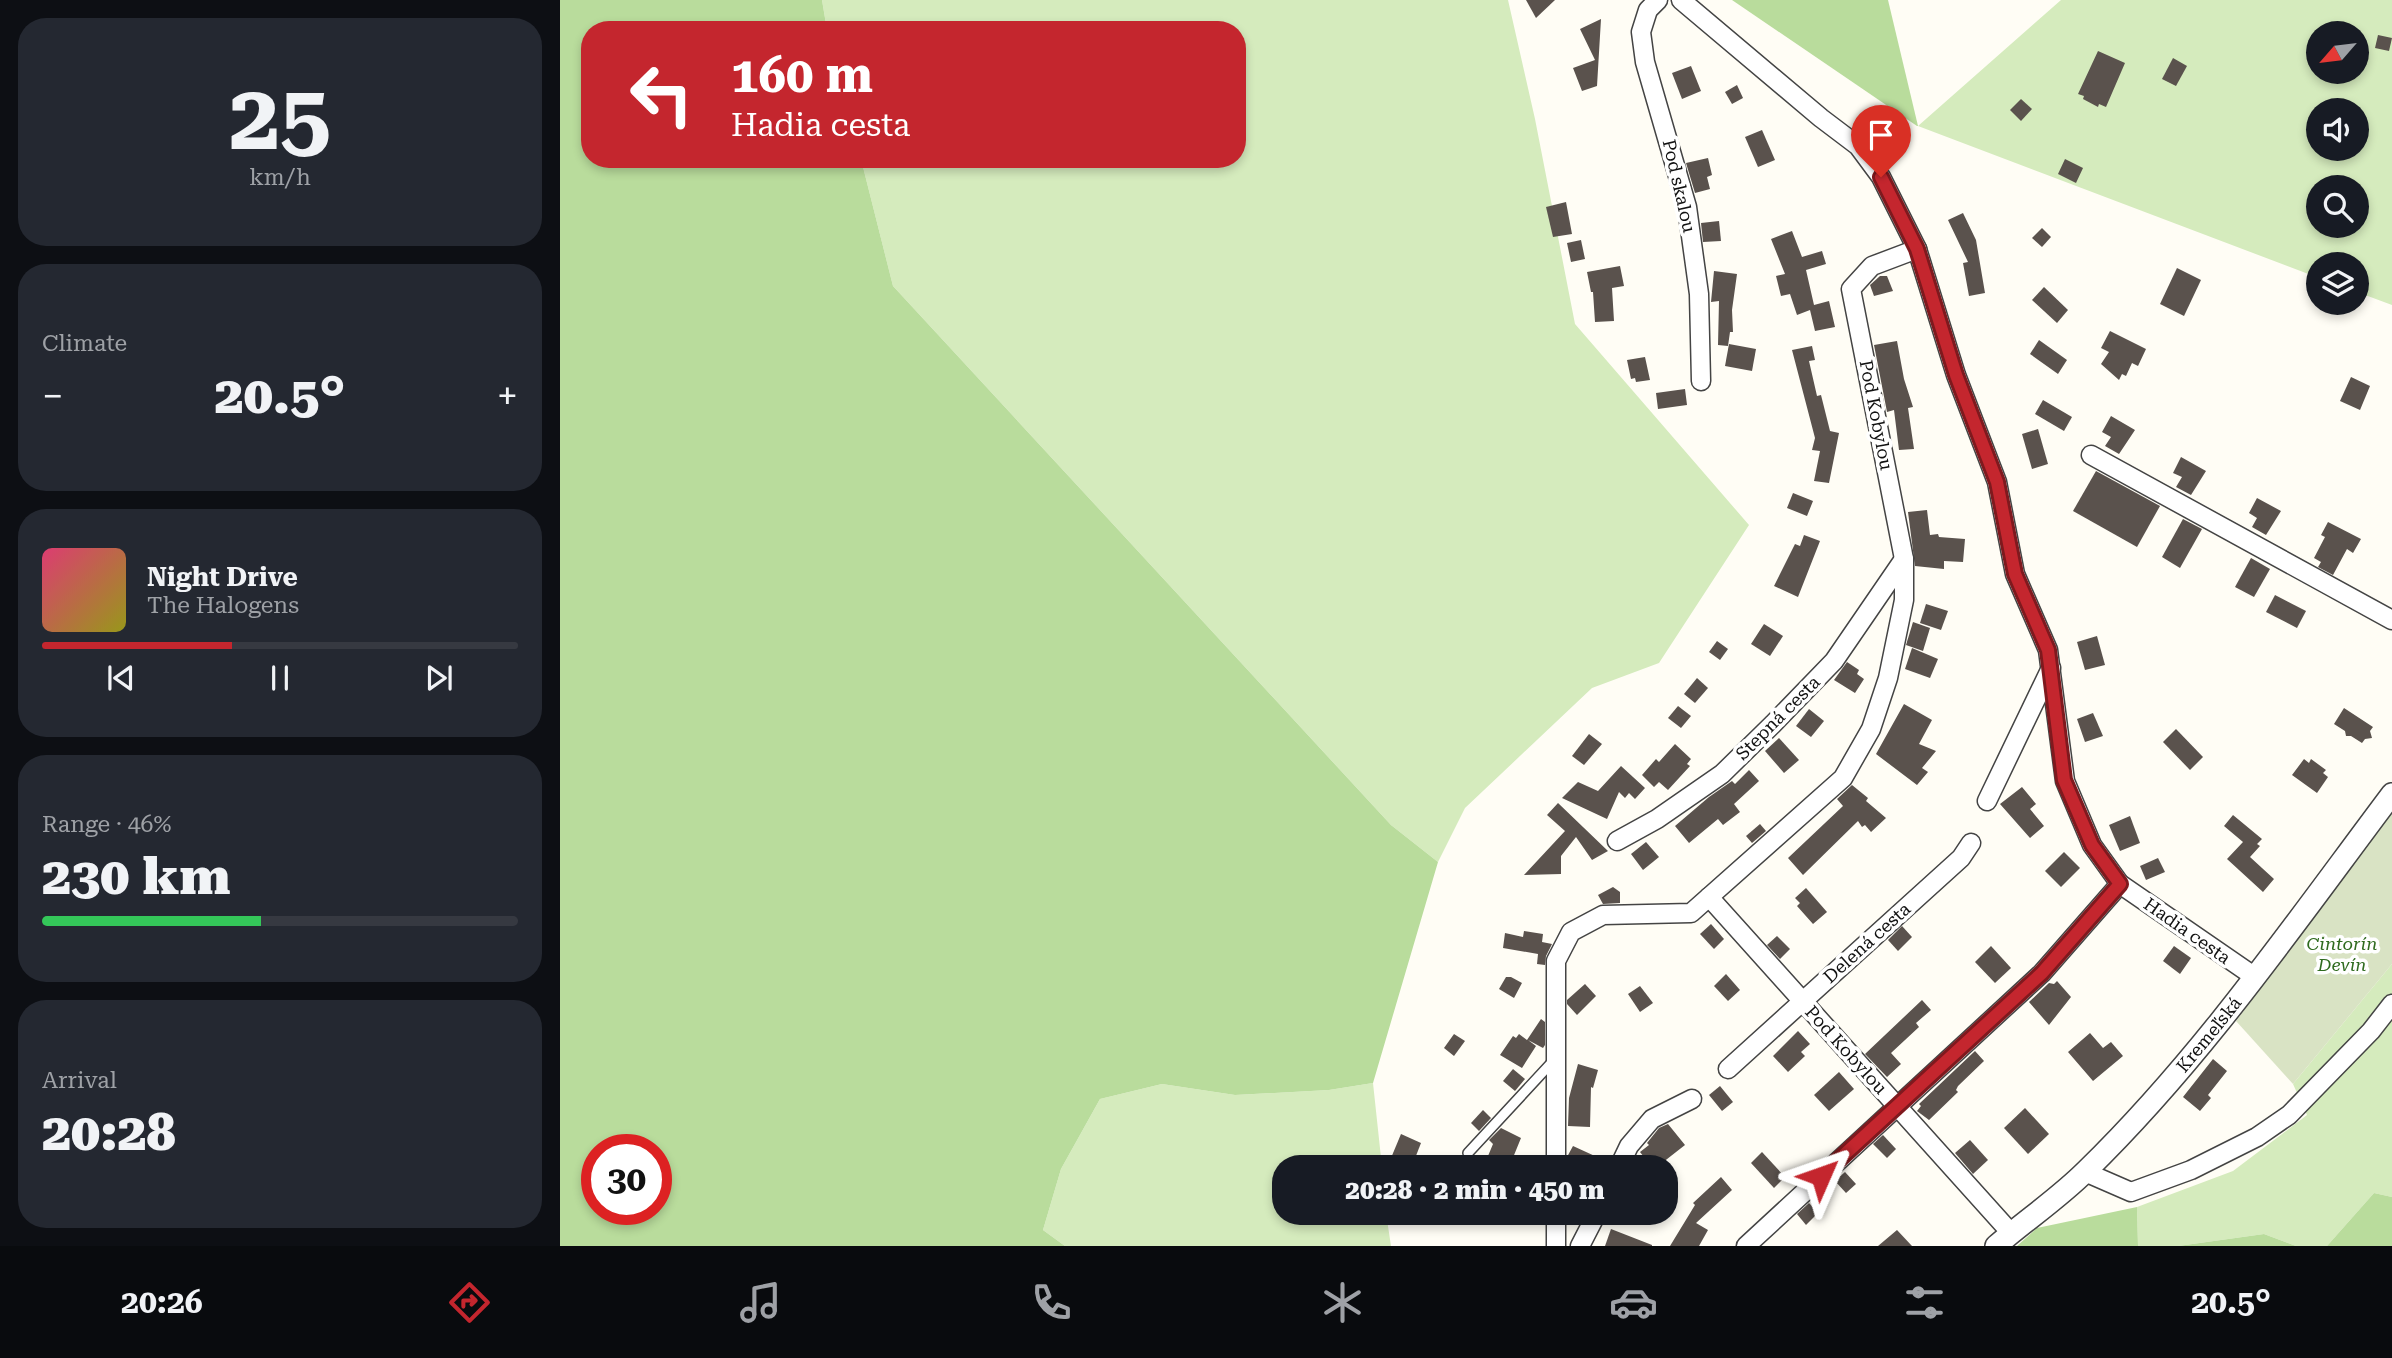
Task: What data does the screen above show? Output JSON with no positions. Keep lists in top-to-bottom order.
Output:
{
  "streets": {
    "street": [
      "Pod skalou",
      "Pod Kobylou",
      "Stepná cesta",
      "Hadia cesta",
      "Delená cesta",
      "Kremeľská"
    ]
  },
  "crossings": [
    ["Pod Kobylou", "Stepná cesta"],
    ["Pod Kobylou", "Hadia cesta"],
    ["Pod Kobylou", "Delená cesta"],
    ["Pod Kobylou", "Kremeľská"],
    ["Hadia cesta", "Kremeľská"]
  ],
  "parks": ["Cintorín Devín"],
  "north": "bottom left",
  "page": {
    "tile": [
      ["25", "km/h"],
      "Climate",
      ["Range · 46%", "230 km"],
      ["Arrival", "20:28"]
    ],
    "turn": ["160 m", "Hadia cesta"],
    "heat": ["−", "20.5°", "+"],
    "song": ["Night Drive", "The Halogens"],
    "limit": "30",
    "trip": "20:28 · 2 min · 450 m",
    "tabs": ["20:26", "20.5°"]
  }
}
